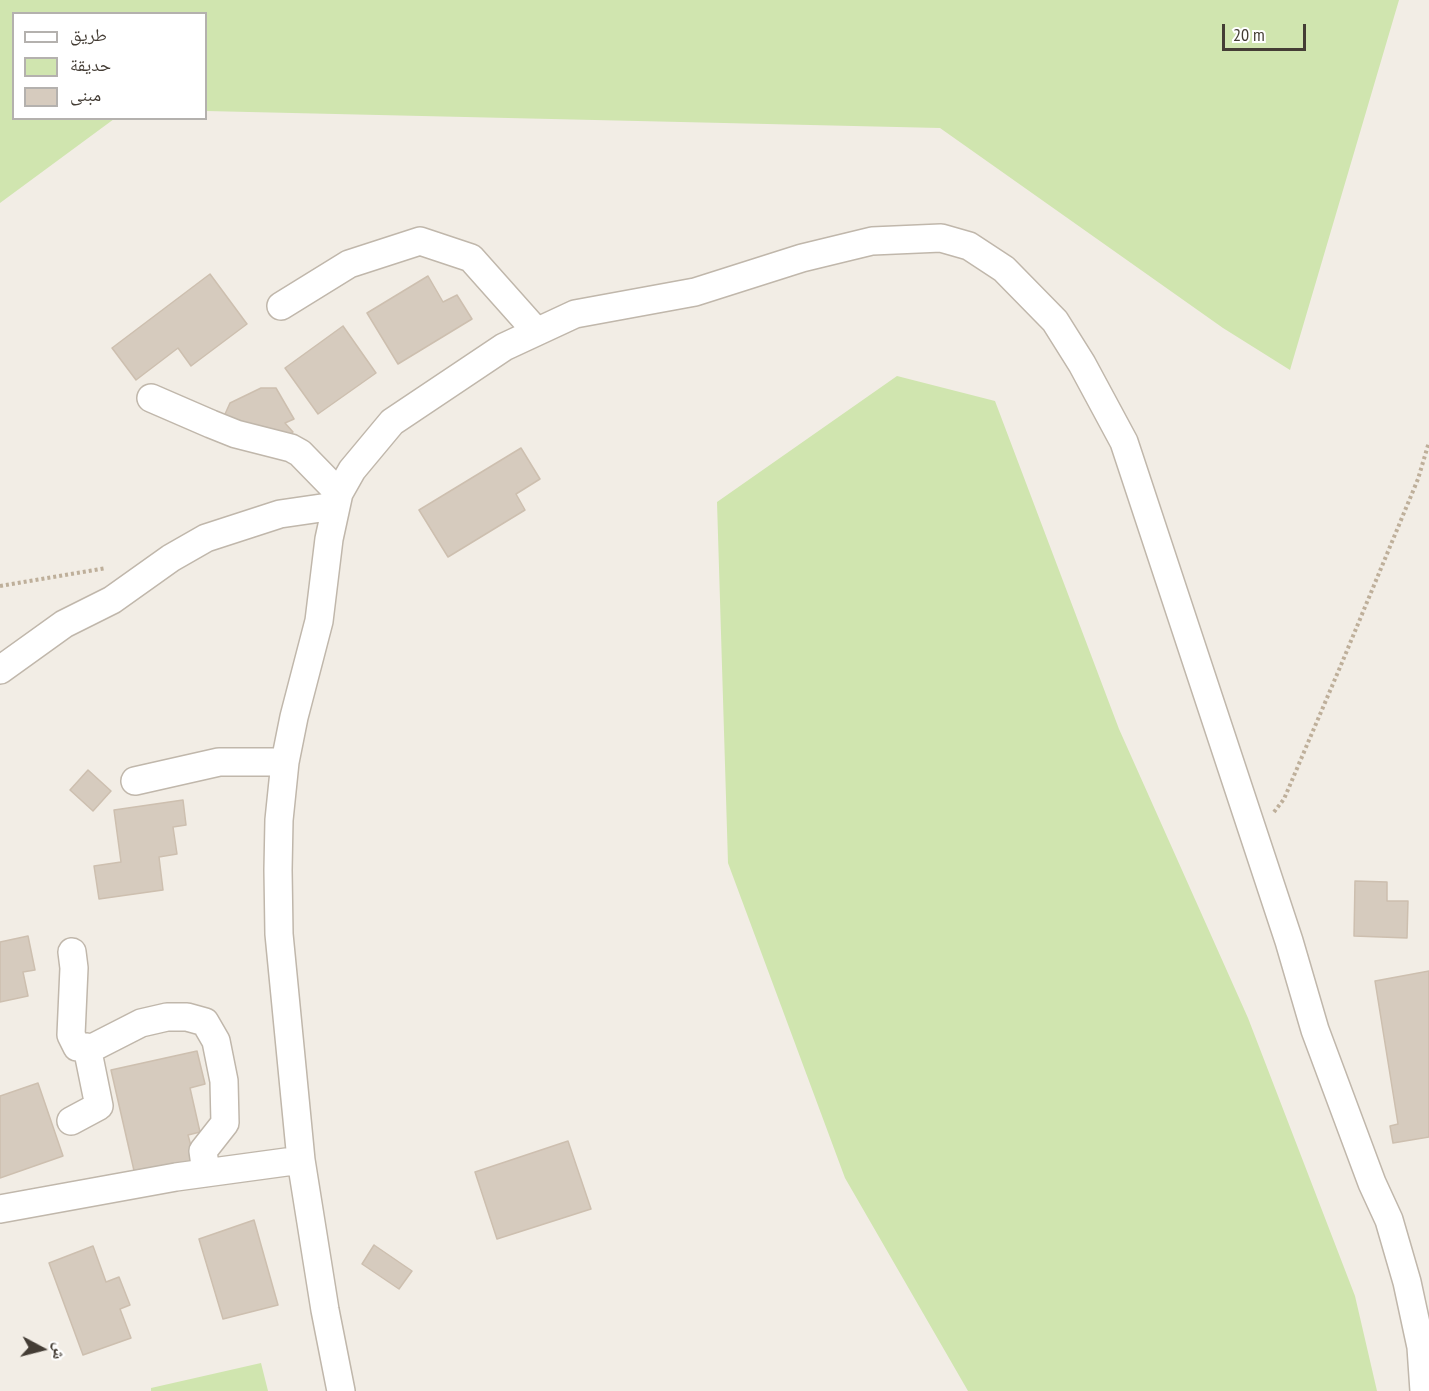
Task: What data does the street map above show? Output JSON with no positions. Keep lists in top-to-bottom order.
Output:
{
  "legend": ["طريق", "حديقة", "مبنى"],
  "scale_bar": "20 m",
  "north": "right"
}
